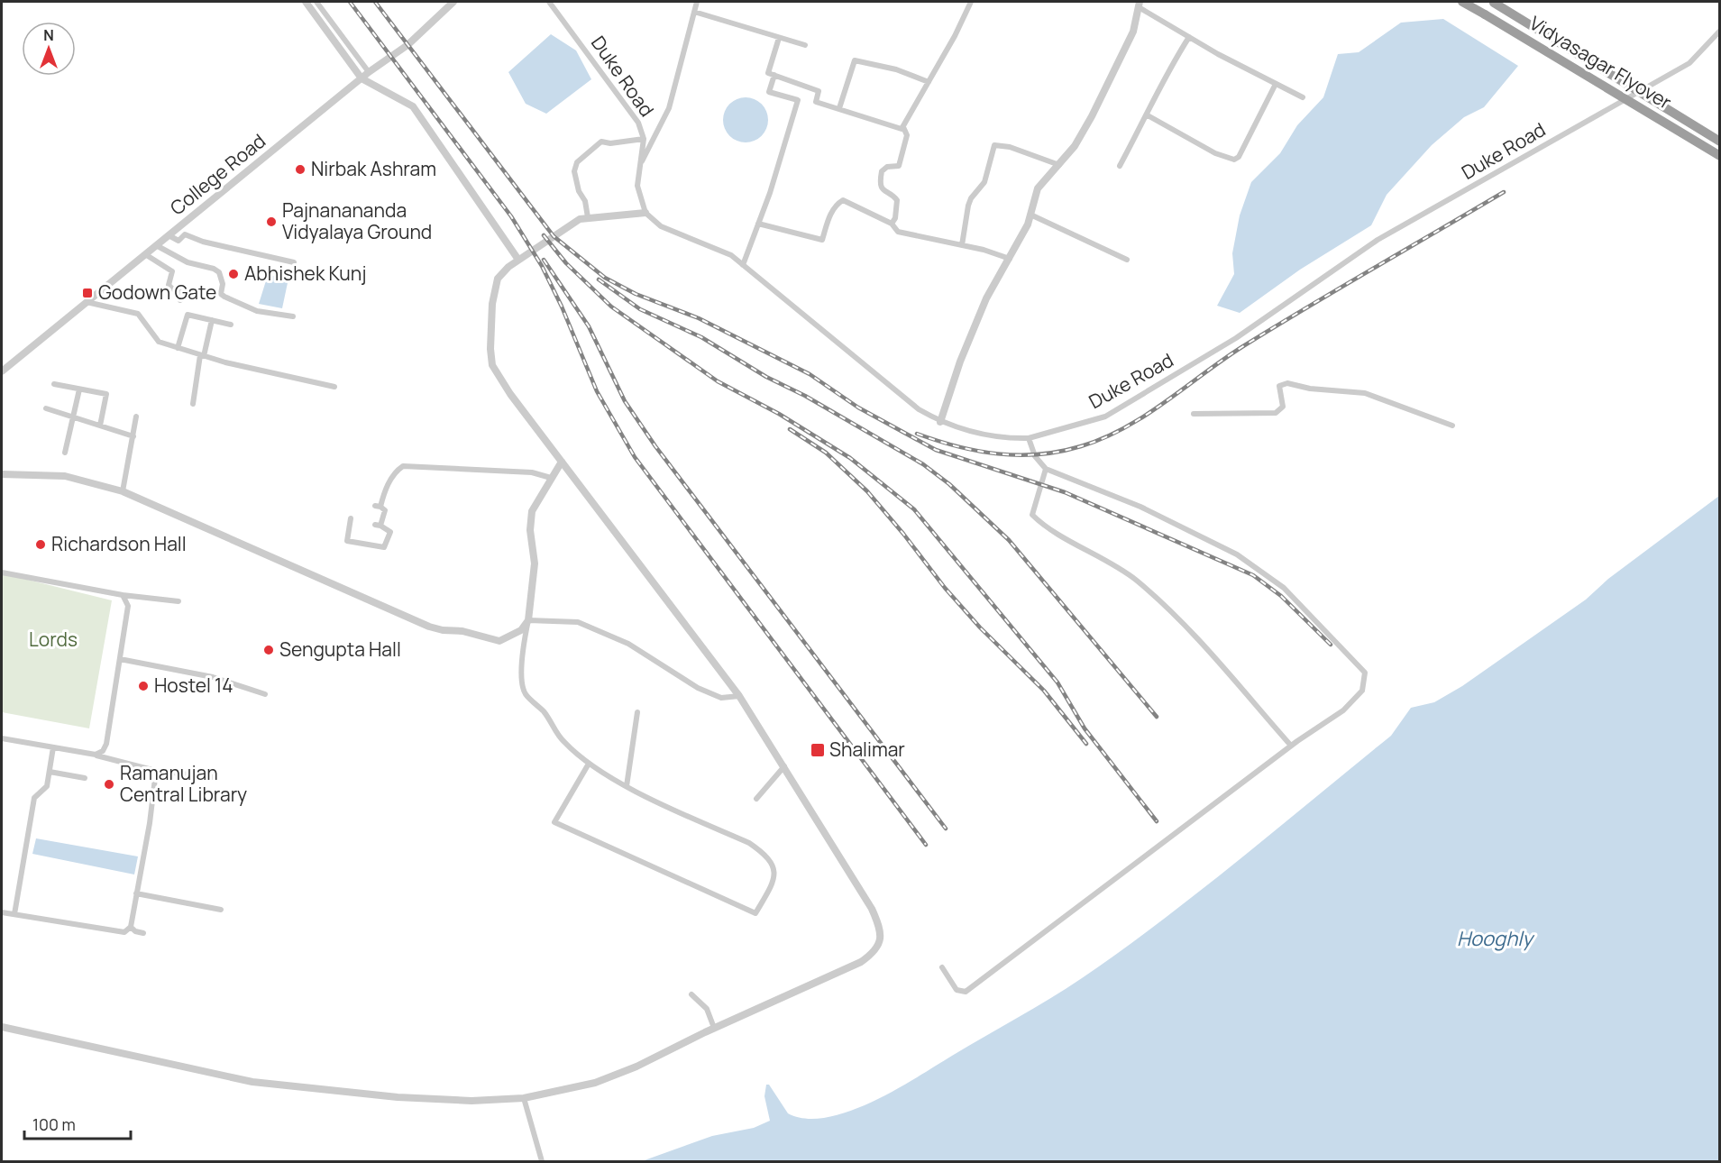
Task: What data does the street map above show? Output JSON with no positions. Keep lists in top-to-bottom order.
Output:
{
  "streets": {
    "highway": ["Vidyasagar Flyover"],
    "street": ["Duke Road", "College Road"]
  },
  "water": ["Hooghly"],
  "parks": ["Lords"],
  "places": {
    "other": [
      "Nirbak Ashram",
      "Pajnanananda Vidyalaya Ground",
      "Abhishek Kunj",
      "Richardson Hall",
      "Sengupta Hall",
      "Hostel 14",
      "Ramanujan Central Library"
    ],
    "transit": ["Godown Gate", "Shalimar"]
  },
  "scale_bar": "100 m",
  "north": "top"
}
